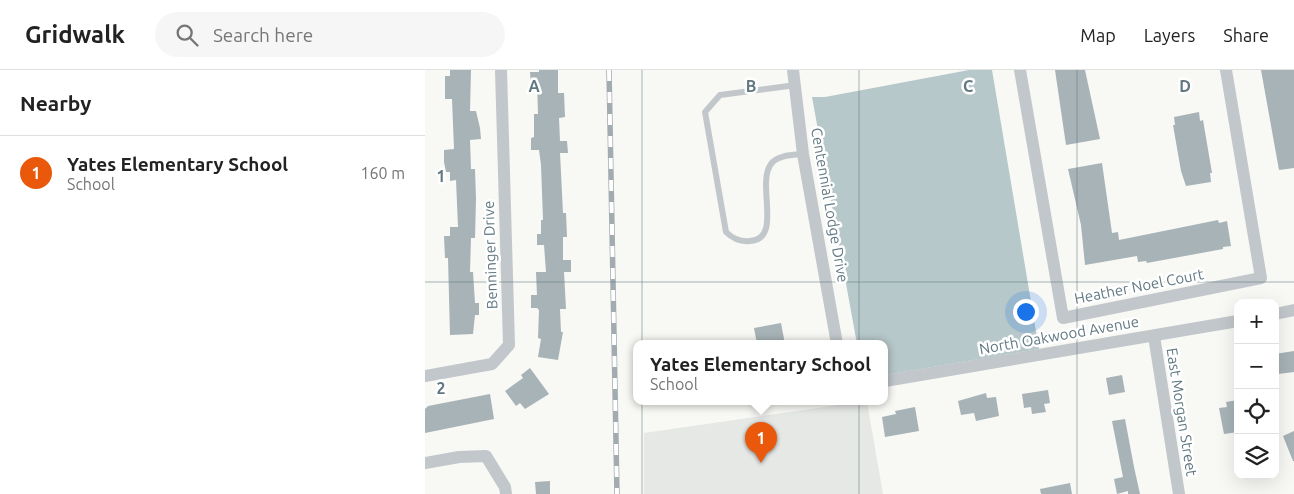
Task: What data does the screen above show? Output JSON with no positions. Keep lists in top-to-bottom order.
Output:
{
  "streets": {
    "street": [
      "Centennial Lodge Drive",
      "Benninger Drive",
      "Heather Noel Court",
      "North Oakwood Avenue",
      "East Morgan Street"
    ]
  },
  "crossings": [
    ["North Oakwood Avenue", "East Morgan Street"]
  ],
  "page": {
    "header": "Gridwalk",
    "search": "Search here",
    "nav": ["Map", "Layers", "Share"],
    "heading": "Nearby",
    "list": [
      {
        "mark": "1",
        "name": "Yates Elementary School",
        "note": "School",
        "value": "160 m"
      }
    ],
    "map_buttons": ["+", "−"],
    "popup": ["Yates Elementary School", "School"],
    "pins": "1"
  },
  "grid": {
    "columns": [
      "A",
      "B",
      "C",
      "D"
    ],
    "rows": ["1", "2"]
  }
}
